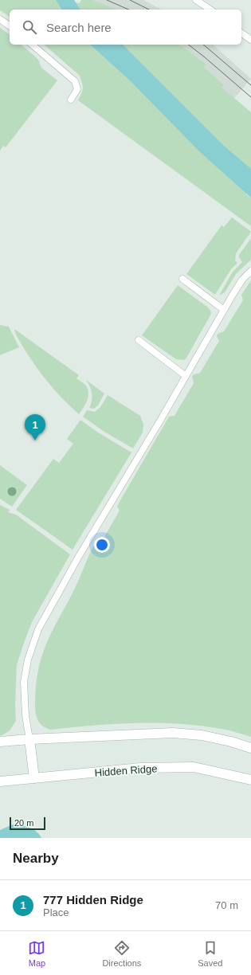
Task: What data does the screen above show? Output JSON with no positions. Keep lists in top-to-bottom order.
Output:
{
  "streets": {
    "main road": ["Hidden Ridge"]
  },
  "scale_bar": "20 m",
  "page": {
    "search": "Search here",
    "pins": "1",
    "scale": "20 m",
    "heading": "Nearby",
    "list": [
      {
        "mark": "1",
        "name": "777 Hidden Ridge",
        "note": "Place",
        "value": "70 m"
      }
    ],
    "nav": ["Map", "Directions", "Saved"]
  }
}
